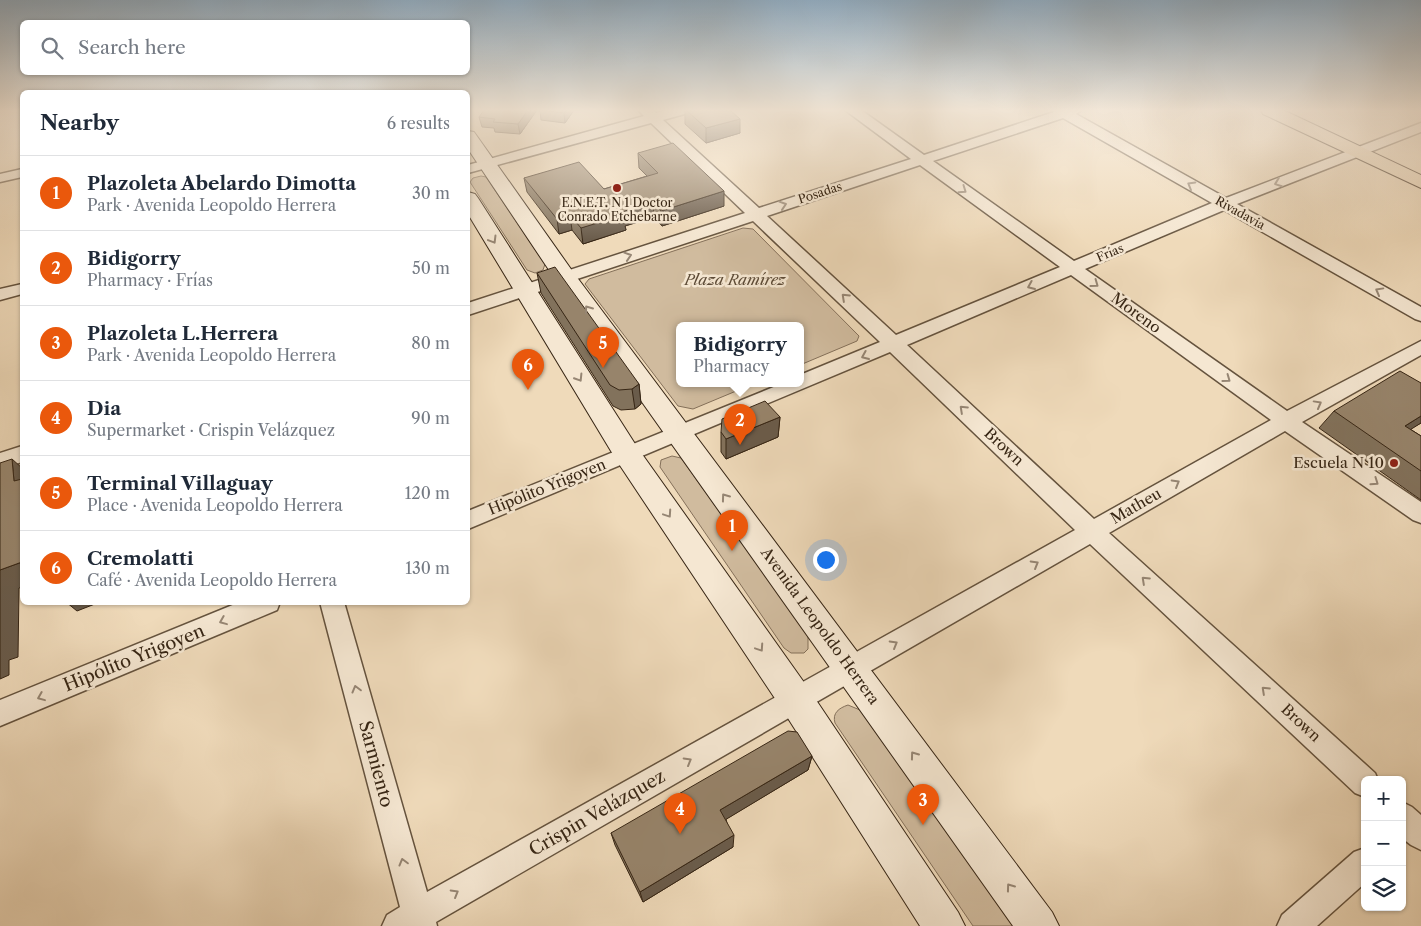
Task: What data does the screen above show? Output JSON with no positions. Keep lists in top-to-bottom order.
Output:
{
  "streets": {
    "street": [
      "Posadas",
      "Rivadavia",
      "Frías",
      "Moreno",
      "Brown",
      "Hipólito Yrigoyen",
      "Matheu",
      "Avenida Leopoldo Herrera",
      "Sarmiento",
      "Crispin Velázquez"
    ]
  },
  "crossings": [
    ["Posadas", "Moreno"],
    ["Posadas", "Brown"],
    ["Posadas", "Avenida Leopoldo Herrera"],
    ["Rivadavia", "Frías"],
    ["Frías", "Moreno"],
    ["Frías", "Brown"],
    ["Frías", "Hipólito Yrigoyen"],
    ["Frías", "Avenida Leopoldo Herrera"],
    ["Moreno", "Matheu"],
    ["Brown", "Matheu"],
    ["Hipólito Yrigoyen", "Avenida Leopoldo Herrera"],
    ["Matheu", "Avenida Leopoldo Herrera"],
    ["Matheu", "Crispin Velázquez"],
    ["Sarmiento", "Crispin Velázquez"]
  ],
  "one_way": [
    "Posadas",
    "Rivadavia",
    "Frías",
    "Moreno",
    "Brown",
    "Hipólito Yrigoyen",
    "Matheu",
    "Sarmiento",
    "Crispin Velázquez"
  ],
  "parks": ["Plaza Ramírez"],
  "places": ["E.N.E.T. N 1 Doctor Conrado Etchebarne", "Escuela N 10"],
  "page": {
    "search": "Search here",
    "heading": ["Nearby", "6 results"],
    "list": [
      {
        "mark": "1",
        "name": "Plazoleta Abelardo Dimotta",
        "note": "Park · Avenida Leopoldo Herrera",
        "value": "30 m"
      },
      {
        "mark": "2",
        "name": "Bidigorry",
        "note": "Pharmacy · Frías",
        "value": "50 m"
      },
      {
        "mark": "3",
        "name": "Plazoleta L.Herrera",
        "note": "Park · Avenida Leopoldo Herrera",
        "value": "80 m"
      },
      {
        "mark": "4",
        "name": "Dia",
        "note": "Supermarket · Crispin Velázquez",
        "value": "90 m"
      },
      {
        "mark": "5",
        "name": "Terminal Villaguay",
        "note": "Place · Avenida Leopoldo Herrera",
        "value": "120 m"
      },
      {
        "mark": "6",
        "name": "Cremolatti",
        "note": "Café · Avenida Leopoldo Herrera",
        "value": "130 m"
      }
    ],
    "popup": ["Bidigorry", "Pharmacy"],
    "pins": [
      "5",
      "6",
      "2",
      "1",
      "3",
      "4"
    ],
    "map_buttons": ["+", "−"]
  }
}
